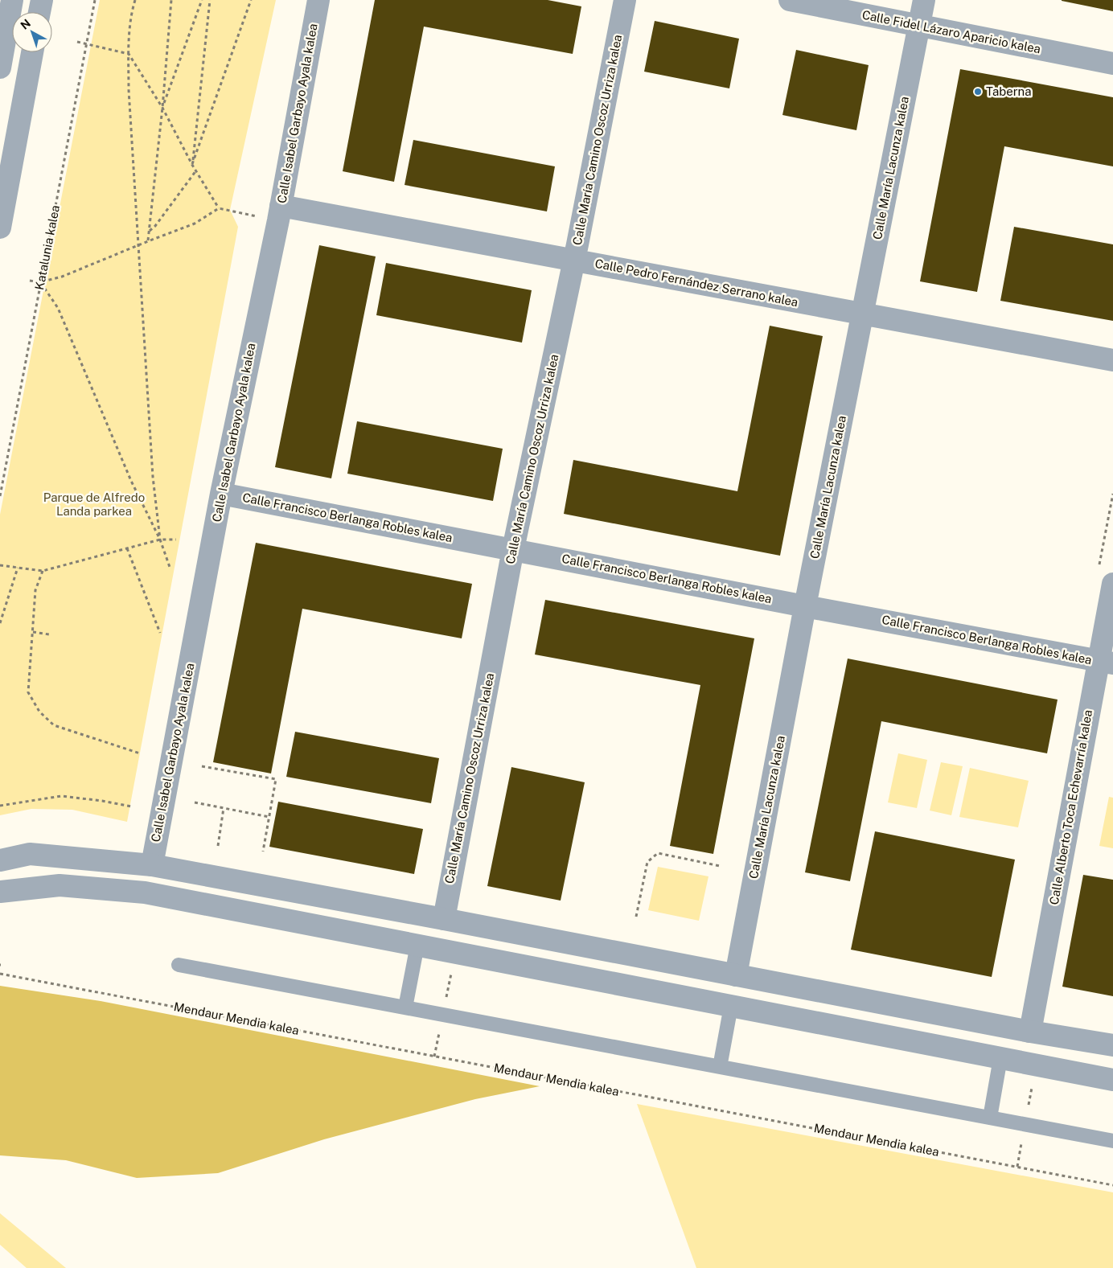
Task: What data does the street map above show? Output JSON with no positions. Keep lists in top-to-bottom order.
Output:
{
  "streets": {
    "street": [
      "Calle Fidel Lázaro Aparicio kalea",
      "Calle Isabel Garbayo Ayala kalea",
      "Calle María Camino Oscoz Urriza kalea",
      "Calle María Lacunza kalea",
      "Calle Pedro Fernández Serrano kalea",
      "Calle Francisco Berlanga Robles kalea",
      "Calle Alberto Toca Echevarría kalea"
    ],
    "path": ["Katalunia kalea", "Mendaur Mendia kalea"]
  },
  "crossings": [
    ["Calle Fidel Lázaro Aparicio kalea", "Calle María Lacunza kalea"],
    ["Calle Isabel Garbayo Ayala kalea", "Calle Pedro Fernández Serrano kalea"],
    ["Calle Isabel Garbayo Ayala kalea", "Calle Francisco Berlanga Robles kalea"],
    ["Calle María Camino Oscoz Urriza kalea", "Calle Pedro Fernández Serrano kalea"],
    ["Calle María Camino Oscoz Urriza kalea", "Calle Francisco Berlanga Robles kalea"],
    ["Calle María Lacunza kalea", "Calle Pedro Fernández Serrano kalea"],
    ["Calle María Lacunza kalea", "Calle Francisco Berlanga Robles kalea"],
    ["Calle Francisco Berlanga Robles kalea", "Calle Alberto Toca Echevarría kalea"]
  ],
  "parks": ["Parque de Alfredo Landa parkea"],
  "places": ["Taberna"],
  "north": "top left"
}
